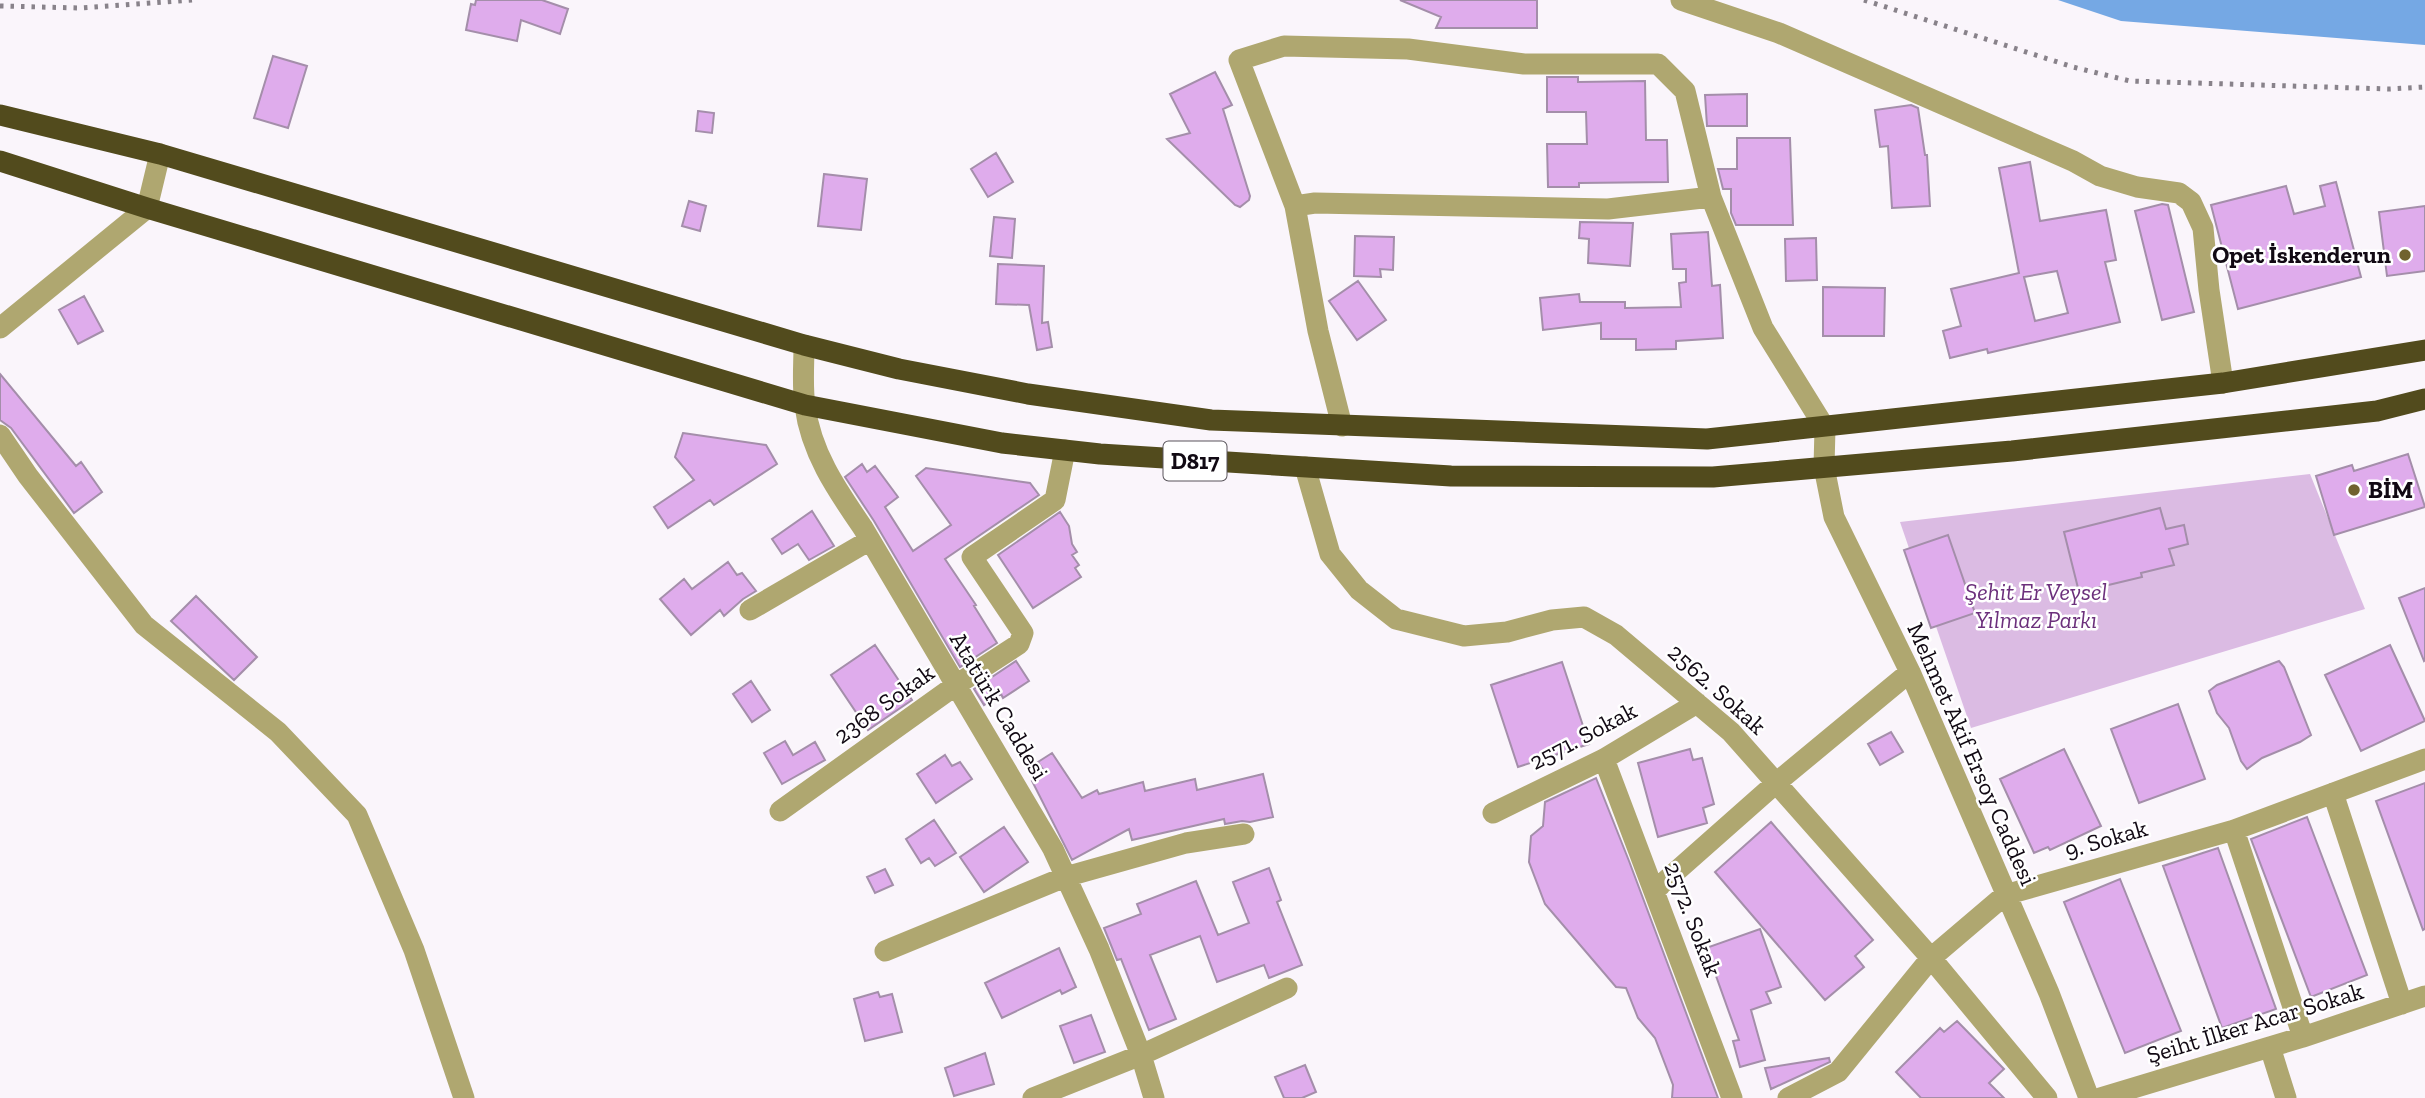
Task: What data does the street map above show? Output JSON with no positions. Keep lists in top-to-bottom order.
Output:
{
  "streets": {
    "highway": ["D817"],
    "street": [
      "2562. Sokak",
      "2368 Sokak",
      "Atatürk Caddesi",
      "2571. Sokak",
      "Mehmet Akif Ersoy Caddesi",
      "9. Sokak",
      "2572. Sokak",
      "Şeiht İlker Acar Sokak"
    ]
  },
  "crossings": [
    ["D817", "2562. Sokak"],
    ["D817", "2368 Sokak"],
    ["D817", "Atatürk Caddesi"],
    ["D817", "Mehmet Akif Ersoy Caddesi"],
    ["2562. Sokak", "2571. Sokak"],
    ["2562. Sokak", "9. Sokak"],
    ["2368 Sokak", "Atatürk Caddesi"],
    ["2571. Sokak", "2572. Sokak"],
    ["Mehmet Akif Ersoy Caddesi", "9. Sokak"]
  ],
  "parks": ["Şehit Er Veysel Yılmaz Parkı"],
  "places": ["Opet İskenderun", "BİM"]
}
